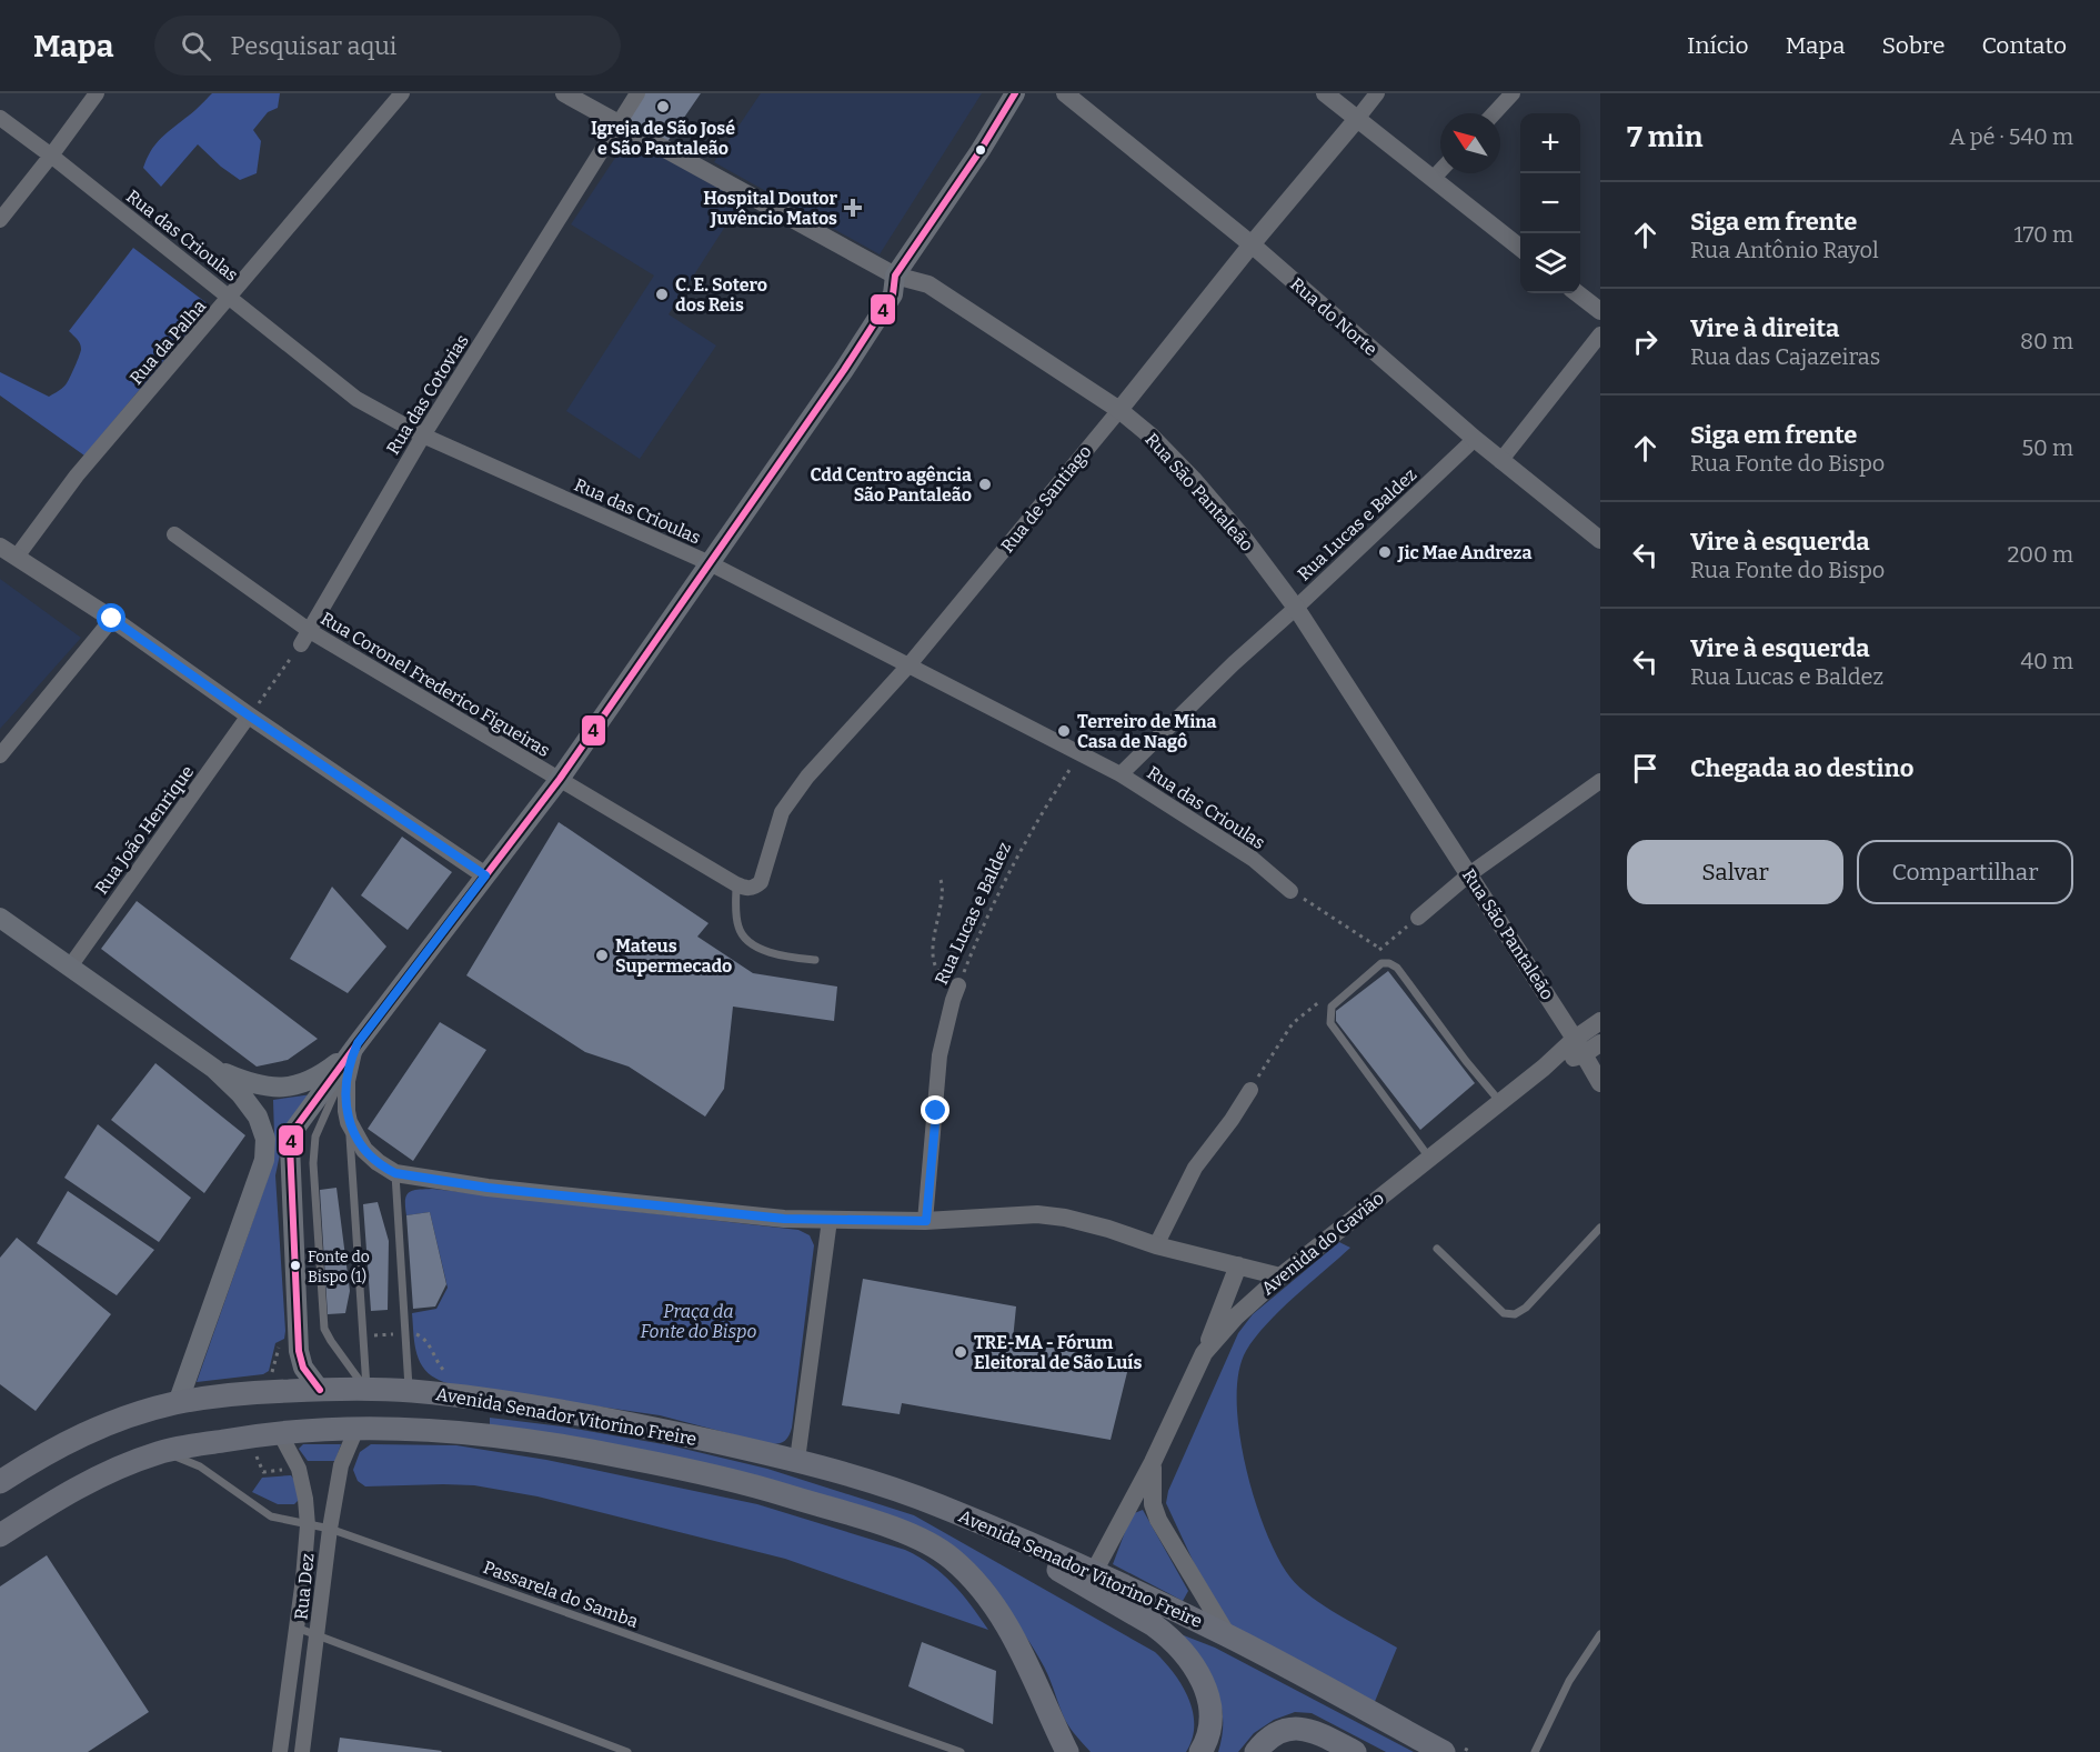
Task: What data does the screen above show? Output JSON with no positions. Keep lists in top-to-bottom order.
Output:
{
  "streets": {
    "main road": ["Avenida Senador Vitorino Freire"],
    "street": [
      "Rua das Crioulas",
      "Rua do Norte",
      "Rua da Palha",
      "Rua das Cotovias",
      "Rua São Pantaleão",
      "Rua de Santiago",
      "Rua Lucas e Baldez",
      "Rua Coronel Frederico Figueiras",
      "Rua João Henrique",
      "Avenida do Gavião",
      "Rua Dez"
    ],
    "lane": ["Passarela do Samba"]
  },
  "crossings": [
    ["Rua das Crioulas", "Rua da Palha"],
    ["Rua das Crioulas", "Rua das Cotovias"],
    ["Rua das Crioulas", "Rua de Santiago"],
    ["Rua das Crioulas", "Rua Lucas e Baldez"],
    ["Rua do Norte", "Rua de Santiago"],
    ["Rua do Norte", "Rua Lucas e Baldez"],
    ["Rua das Cotovias", "Rua São Pantaleão"],
    ["Rua das Cotovias", "Rua Coronel Frederico Figueiras"],
    ["Rua São Pantaleão", "Rua de Santiago"],
    ["Rua São Pantaleão", "Rua Lucas e Baldez"],
    ["Rua São Pantaleão", "Avenida do Gavião"],
    ["Rua de Santiago", "Rua Coronel Frederico Figueiras"],
    ["Avenida do Gavião", "Avenida Senador Vitorino Freire"],
    ["Avenida Senador Vitorino Freire", "Rua Dez"],
    ["Avenida Senador Vitorino Freire", "Passarela do Samba"],
    ["Rua Dez", "Passarela do Samba"]
  ],
  "parks": ["Praça da Fonte do Bispo"],
  "places": {
    "other": [
      "Igreja de São José e São Pantaleão",
      "C. E. Sotero dos Reis",
      "Cdd Centro agência São Pantaleão",
      "Jic Mae Andreza",
      "Terreiro de Mina Casa de Nagô",
      "Mateus Supermecado",
      "Fonte do Bispo (1)",
      "TRE-MA - Fórum Eleitoral de São Luís"
    ],
    "health": ["Hospital Doutor Juvêncio Matos"]
  },
  "lines": ["transit line 4"],
  "north": "top left",
  "page": {
    "header": "Mapa",
    "search": "Pesquisar aqui",
    "nav": [
      "Início",
      "Mapa",
      "Sobre",
      "Contato"
    ],
    "heading": ["7 min", "A pé · 540 m"],
    "map_buttons": ["+", "−"],
    "list": [
      ["Siga em frente", "Rua Antônio Rayol", "170 m"],
      ["Vire à direita", "Rua das Cajazeiras", "80 m"],
      ["Siga em frente", "Rua Fonte do Bispo", "50 m"],
      ["Vire à esquerda", "Rua Fonte do Bispo", "200 m"],
      ["Vire à esquerda", "Rua Lucas e Baldez", "40 m"],
      "Chegada ao destino"
    ],
    "buttons": ["Salvar", "Compartilhar"]
  }
}
